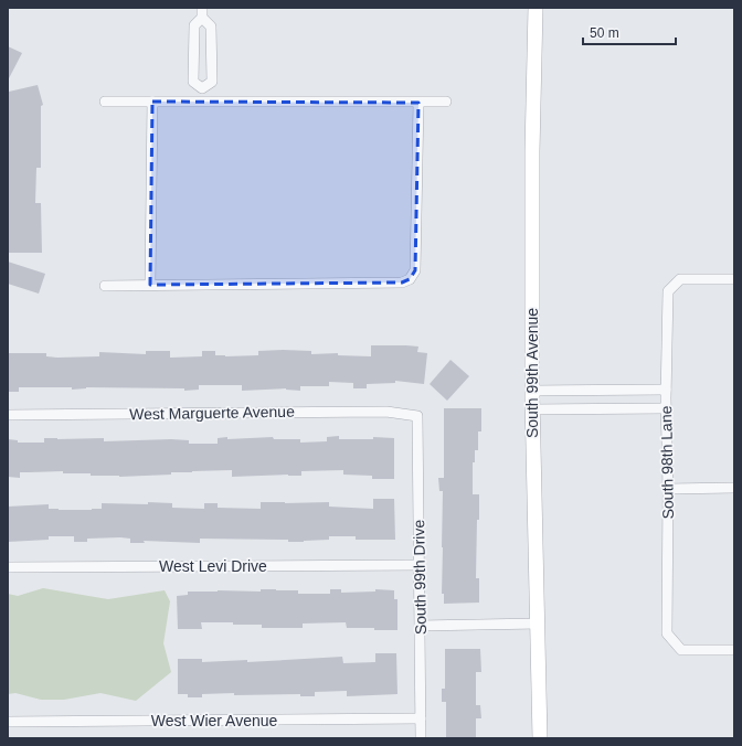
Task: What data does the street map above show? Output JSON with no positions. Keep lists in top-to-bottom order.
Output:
{
  "streets": {
    "main road": ["South 99th Avenue"],
    "street": [
      "West Marguerte Avenue",
      "South 98th Lane",
      "West Levi Drive",
      "South 99th Drive",
      "West Wier Avenue"
    ]
  },
  "crossings": [
    ["West Marguerte Avenue", "South 99th Drive"],
    ["West Levi Drive", "South 99th Drive"],
    ["South 99th Drive", "West Wier Avenue"]
  ],
  "scale_bar": "50 m"
}
